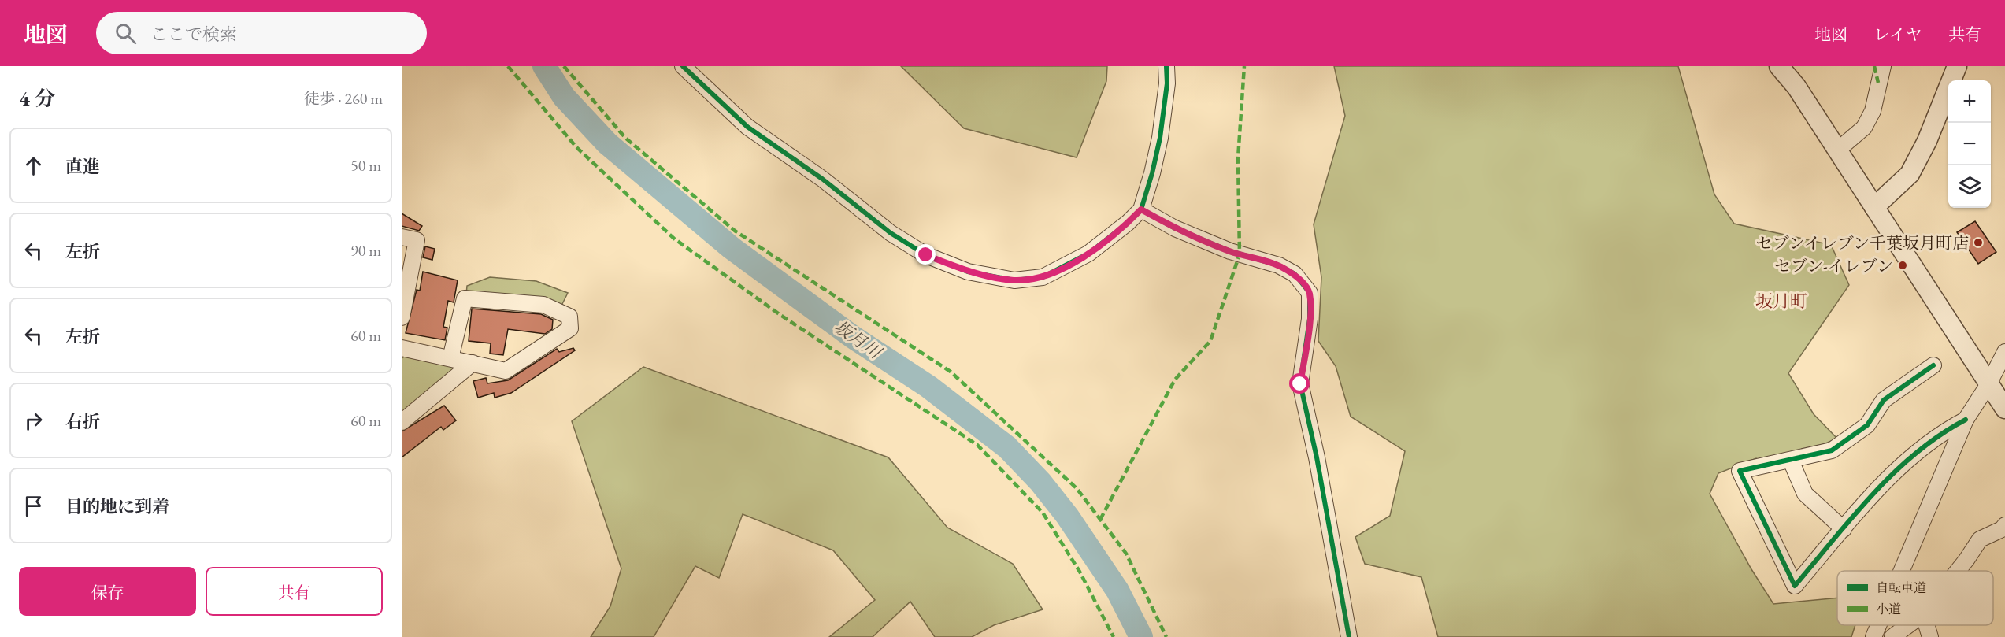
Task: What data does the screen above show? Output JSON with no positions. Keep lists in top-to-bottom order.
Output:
{
  "districts": ["坂月町"],
  "water": ["坂月川"],
  "places": ["セブンイレブン千葉坂月町店", "セブン-イレブン"],
  "legend": ["自転車道", "小道"],
  "page": {
    "header": "地図",
    "search": "ここで検索",
    "nav": ["地図", "レイヤ", "共有"],
    "heading": ["4 分", "徒歩 · 260 m"],
    "map_buttons": ["+", "−"],
    "list": [
      ["直進", "50 m"],
      ["左折", "90 m"],
      ["左折", "60 m"],
      ["右折", "60 m"],
      "目的地に到着"
    ],
    "buttons": ["保存", "共有"]
  }
}
